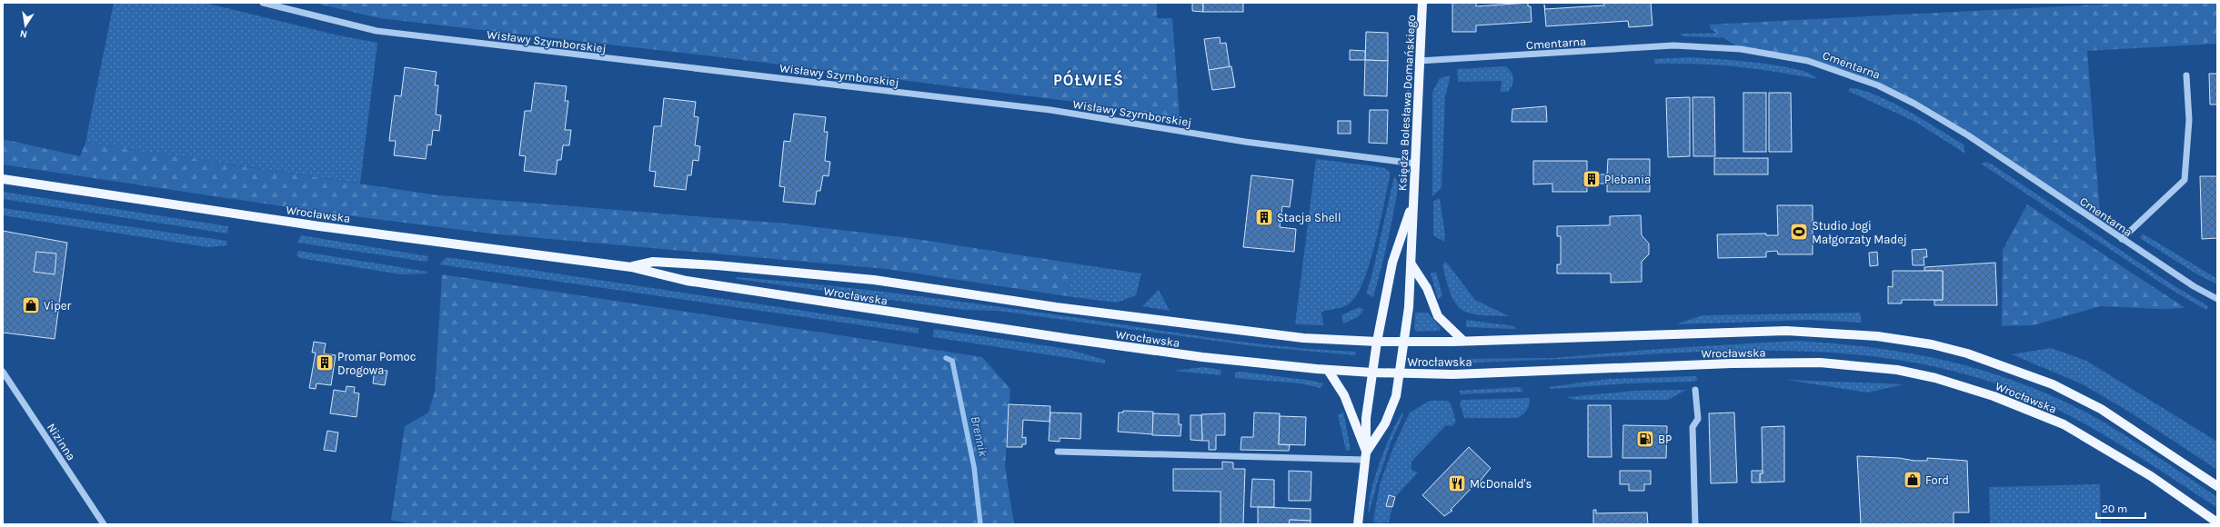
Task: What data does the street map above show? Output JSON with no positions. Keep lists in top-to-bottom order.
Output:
{
  "streets": {
    "main road": ["Księdza Bolesława Domańskiego", "Wrocławska"],
    "street": ["Wisławy Szymborskiej", "Cmentarna", "Nizinna"]
  },
  "crossings": [
    ["Wisławy Szymborskiej", "Księdza Bolesława Domańskiego"],
    ["Cmentarna", "Księdza Bolesława Domańskiego"],
    ["Księdza Bolesława Domańskiego", "Wrocławska"]
  ],
  "districts": ["PÓŁWIEŚ"],
  "water": ["Brennik"],
  "places": {
    "building": ["Plebania", "Stacja Shell", "Promar Pomoc Drogowa"],
    "sports": ["Studio Jogi Małgorzaty Madej"],
    "shop": ["Viper", "Ford"],
    "fuel station": ["BP"],
    "restaurant": ["McDonald's"]
  },
  "scale_bar": "20 m",
  "north": "bottom"
}
